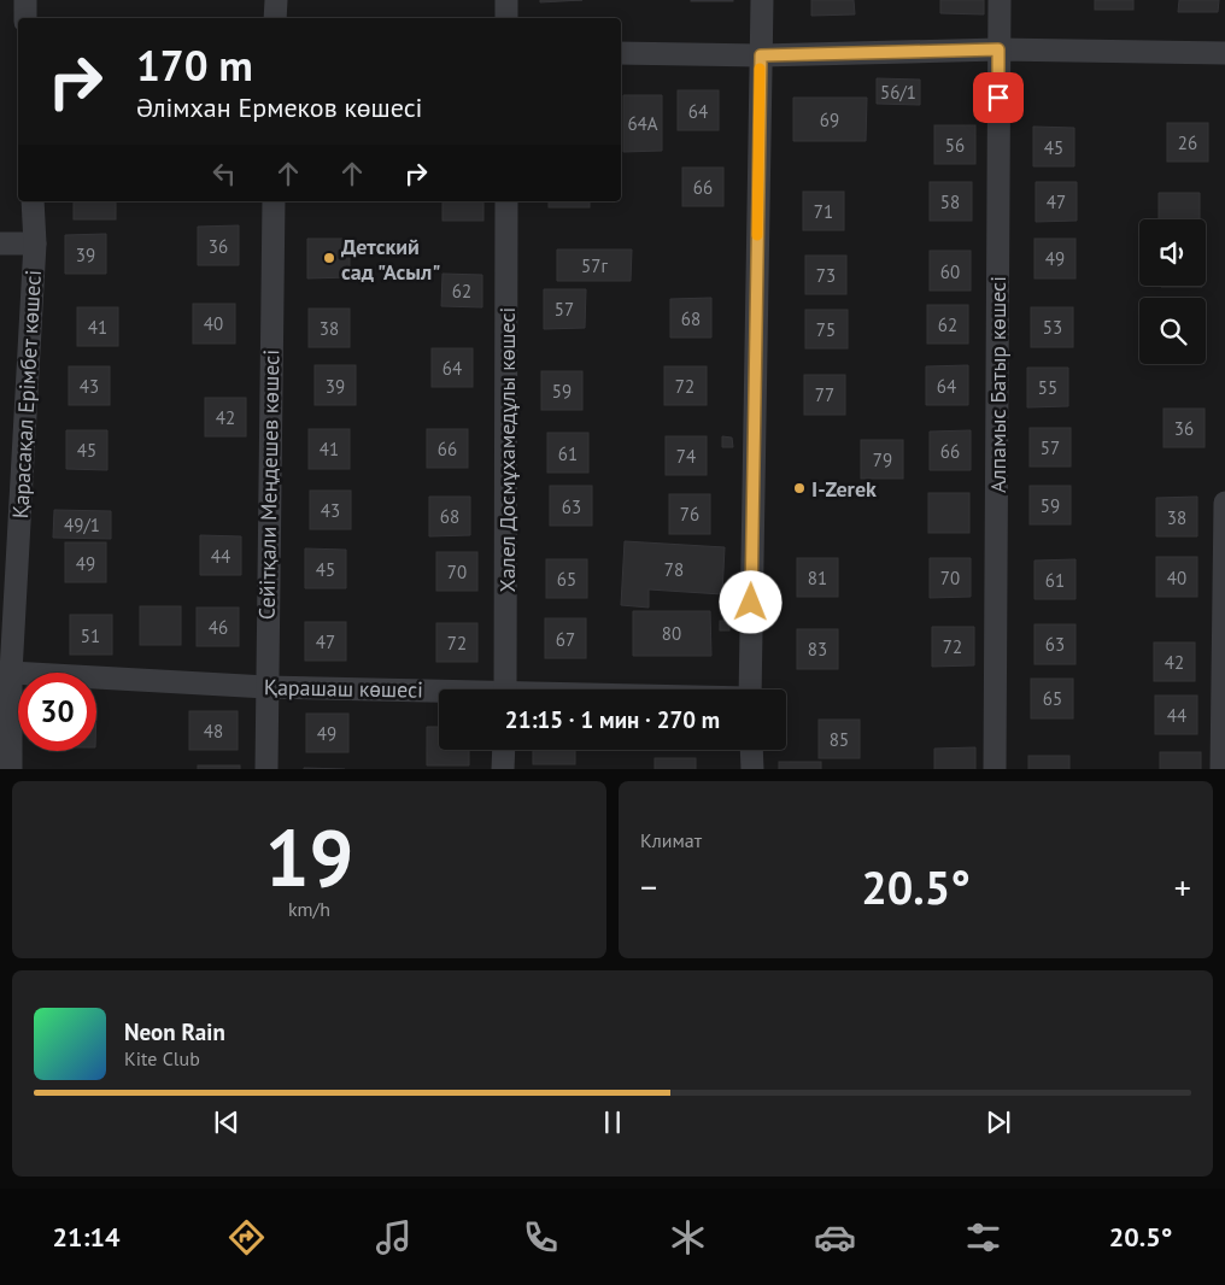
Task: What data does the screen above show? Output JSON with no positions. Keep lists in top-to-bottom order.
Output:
{
  "streets": {
    "street": [
      "Алпамыс Батыр көшесі",
      "Қарасақал Ерімбет көшесі",
      "Халел Досмұхамедұлы көшесі",
      "Сейітқали Меңдешев көшесі",
      "Қарашаш көшесі"
    ]
  },
  "crossings": [
    ["Қарасақал Ерімбет көшесі", "Қарашаш көшесі"],
    ["Сейітқали Меңдешев көшесі", "Қарашаш көшесі"]
  ],
  "places": ["Детский сад \"Асыл\"", "I-Zerek"],
  "house_numbers": [
    "56/1",
    "64",
    "69",
    "64А",
    "26",
    "56",
    "45",
    "66",
    "58",
    "47",
    "71",
    "36",
    "39",
    "49",
    "57г",
    "60",
    "73",
    "62",
    "57",
    "68",
    "40",
    "62",
    "41",
    "53",
    "38",
    "75",
    "64",
    "43",
    "39",
    "72",
    "64",
    "55",
    "59",
    "77",
    "42",
    "36",
    "57",
    "41",
    "66",
    "45",
    "66",
    "61",
    "74",
    "79",
    "59",
    "63",
    "43",
    "76",
    "68",
    "38",
    "49/1",
    "44",
    "49",
    "45",
    "78",
    "70",
    "81",
    "70",
    "40",
    "65",
    "61",
    "46",
    "80",
    "51",
    "67",
    "47",
    "72",
    "63",
    "72",
    "83",
    "42",
    "65",
    "44",
    "48",
    "49",
    "85"
  ],
  "page": {
    "turn": ["170 m", "Әлімхан Ермеков көшесі"],
    "limit": "30",
    "trip": "21:15 · 1 мин · 270 m",
    "tile": [
      ["19", "km/h"],
      "Климат"
    ],
    "heat": ["−", "20.5°", "+"],
    "song": ["Neon Rain", "Kite Club"],
    "tabs": ["21:14", "20.5°"]
  }
}
